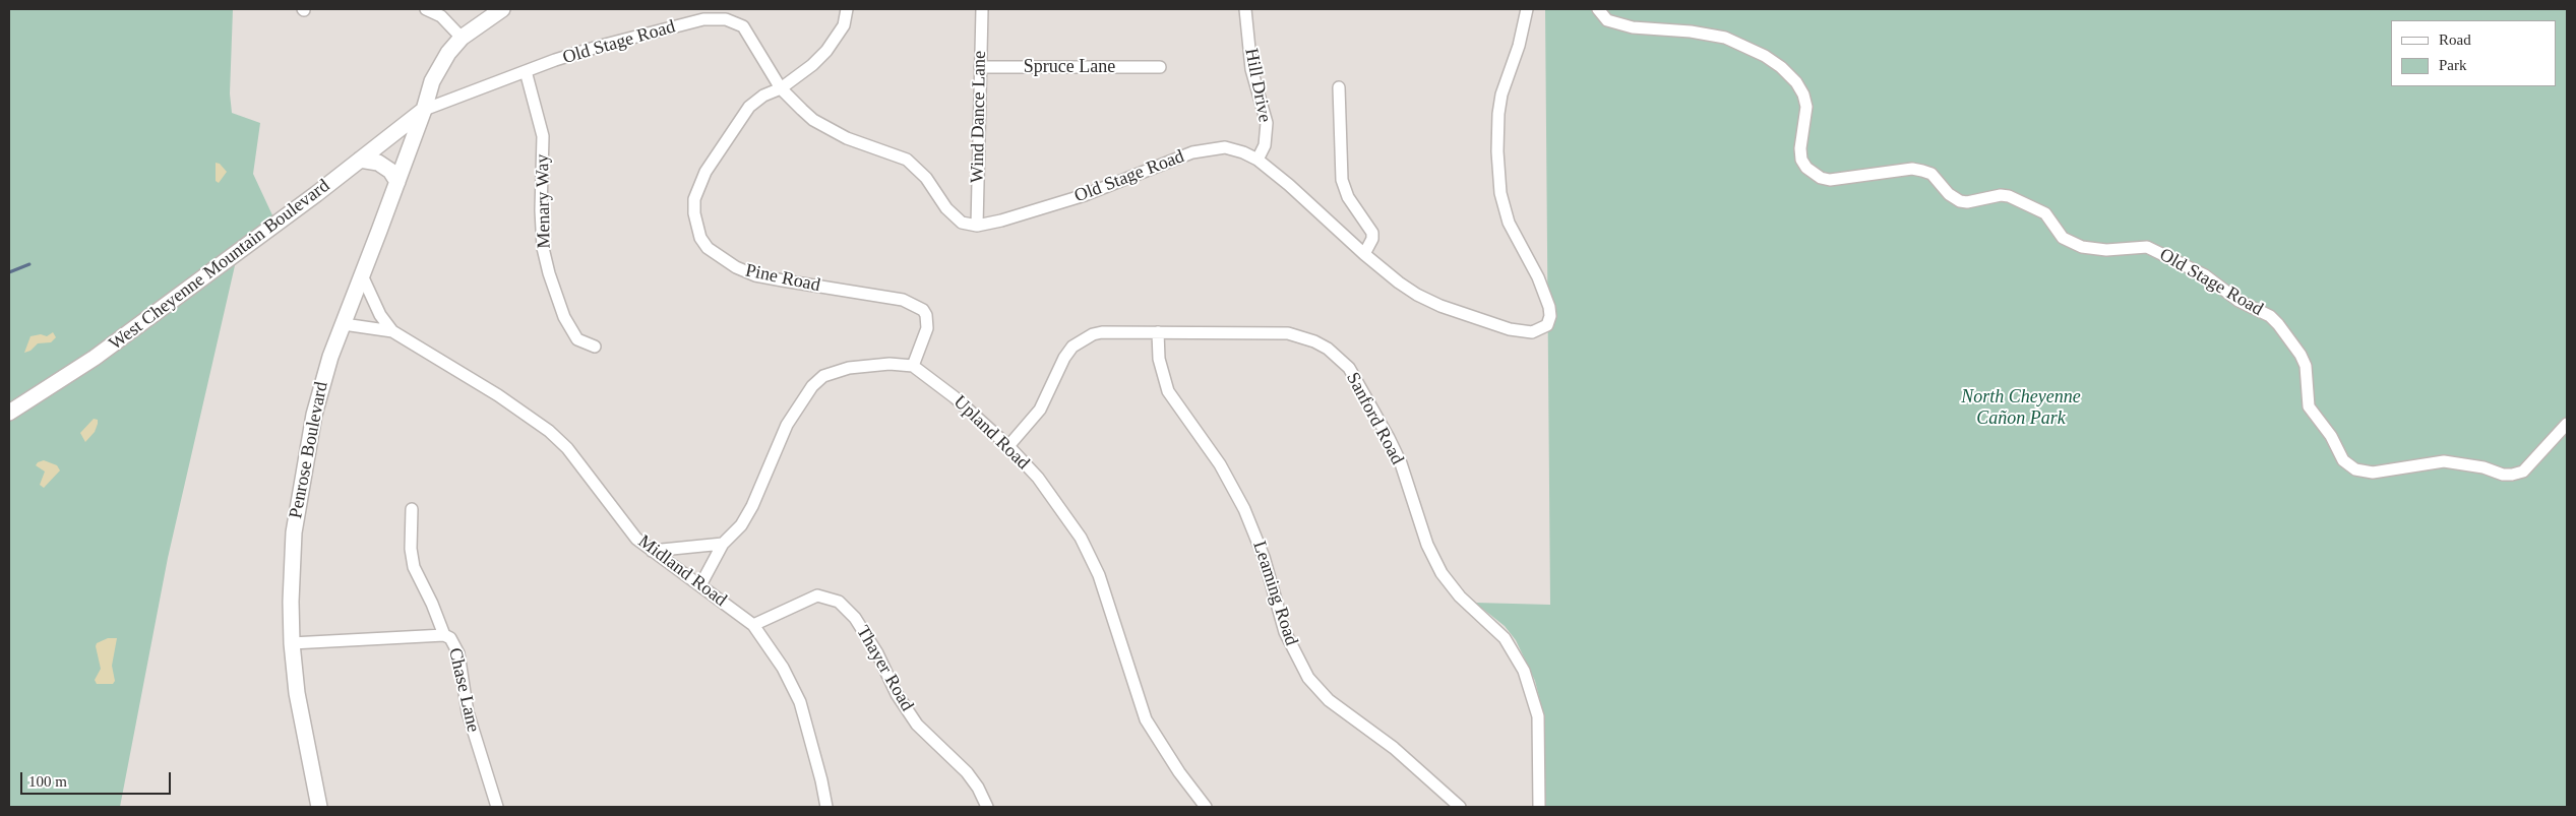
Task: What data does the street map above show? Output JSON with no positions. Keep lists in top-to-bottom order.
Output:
{
  "streets": {
    "street": [
      "Old Stage Road",
      "Spruce Lane",
      "Hill Drive",
      "Wind Dance Lane",
      "Menary Way",
      "West Cheyenne Mountain Boulevard",
      "Pine Road",
      "Sanford Road",
      "Upland Road",
      "Penrose Boulevard",
      "Midland Road",
      "Leaming Road",
      "Thayer Road",
      "Chase Lane"
    ]
  },
  "crossings": [
    ["Old Stage Road", "Hill Drive"],
    ["Old Stage Road", "Wind Dance Lane"],
    ["Old Stage Road", "Menary Way"],
    ["Old Stage Road", "West Cheyenne Mountain Boulevard"],
    ["Old Stage Road", "Pine Road"],
    ["Old Stage Road", "Penrose Boulevard"],
    ["Spruce Lane", "Wind Dance Lane"],
    ["West Cheyenne Mountain Boulevard", "Penrose Boulevard"],
    ["Pine Road", "Upland Road"],
    ["Sanford Road", "Upland Road"],
    ["Sanford Road", "Leaming Road"],
    ["Penrose Boulevard", "Midland Road"],
    ["Penrose Boulevard", "Chase Lane"],
    ["Midland Road", "Thayer Road"]
  ],
  "parks": ["North Cheyenne Cañon Park"],
  "legend": ["Road", "Park"],
  "scale_bar": "100 m"
}
